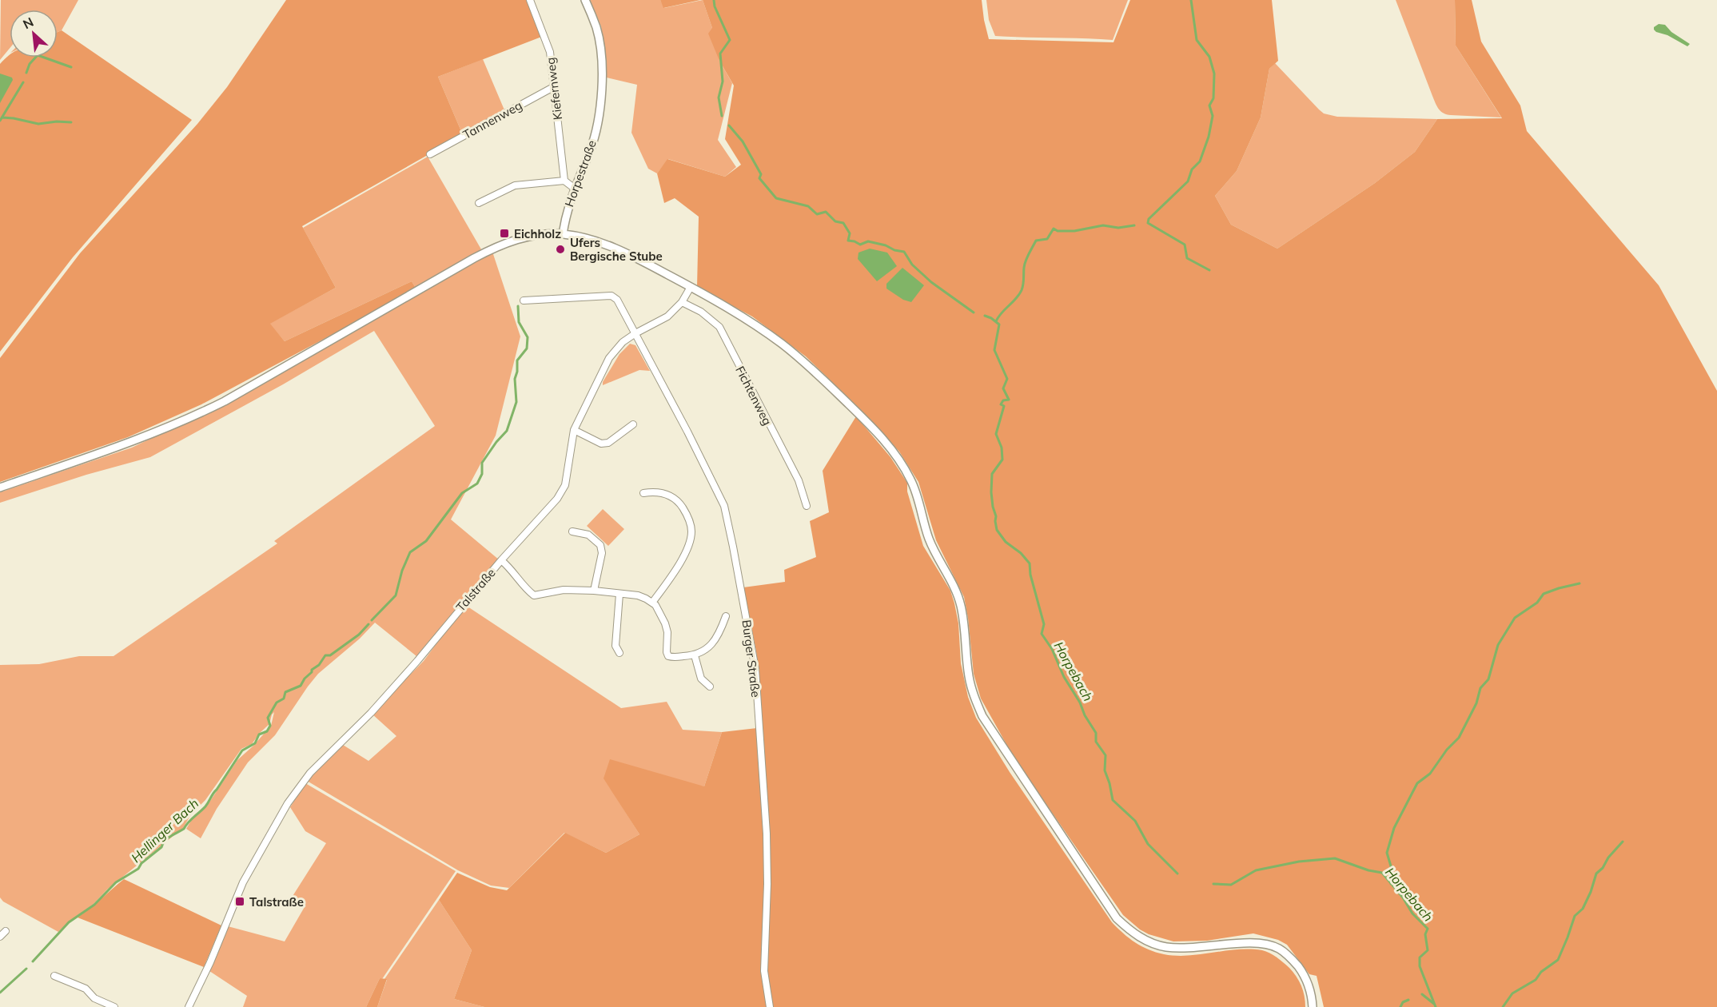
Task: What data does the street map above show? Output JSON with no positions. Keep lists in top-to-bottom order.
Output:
{
  "streets": {
    "street": [
      "Kiefernweg",
      "Tannenweg",
      "Horpestraße",
      "Fichtenweg",
      "Talstraße",
      "Burger Straße"
    ]
  },
  "crossings": [
    ["Kiefernweg", "Tannenweg"],
    ["Fichtenweg", "Talstraße"],
    ["Talstraße", "Burger Straße"]
  ],
  "water": ["Horpebach", "Hellinger Bach"],
  "places": {
    "transit": ["Eichholz", "Talstraße"],
    "other": ["Ufers Bergische Stube"]
  },
  "north": "top left"
}
